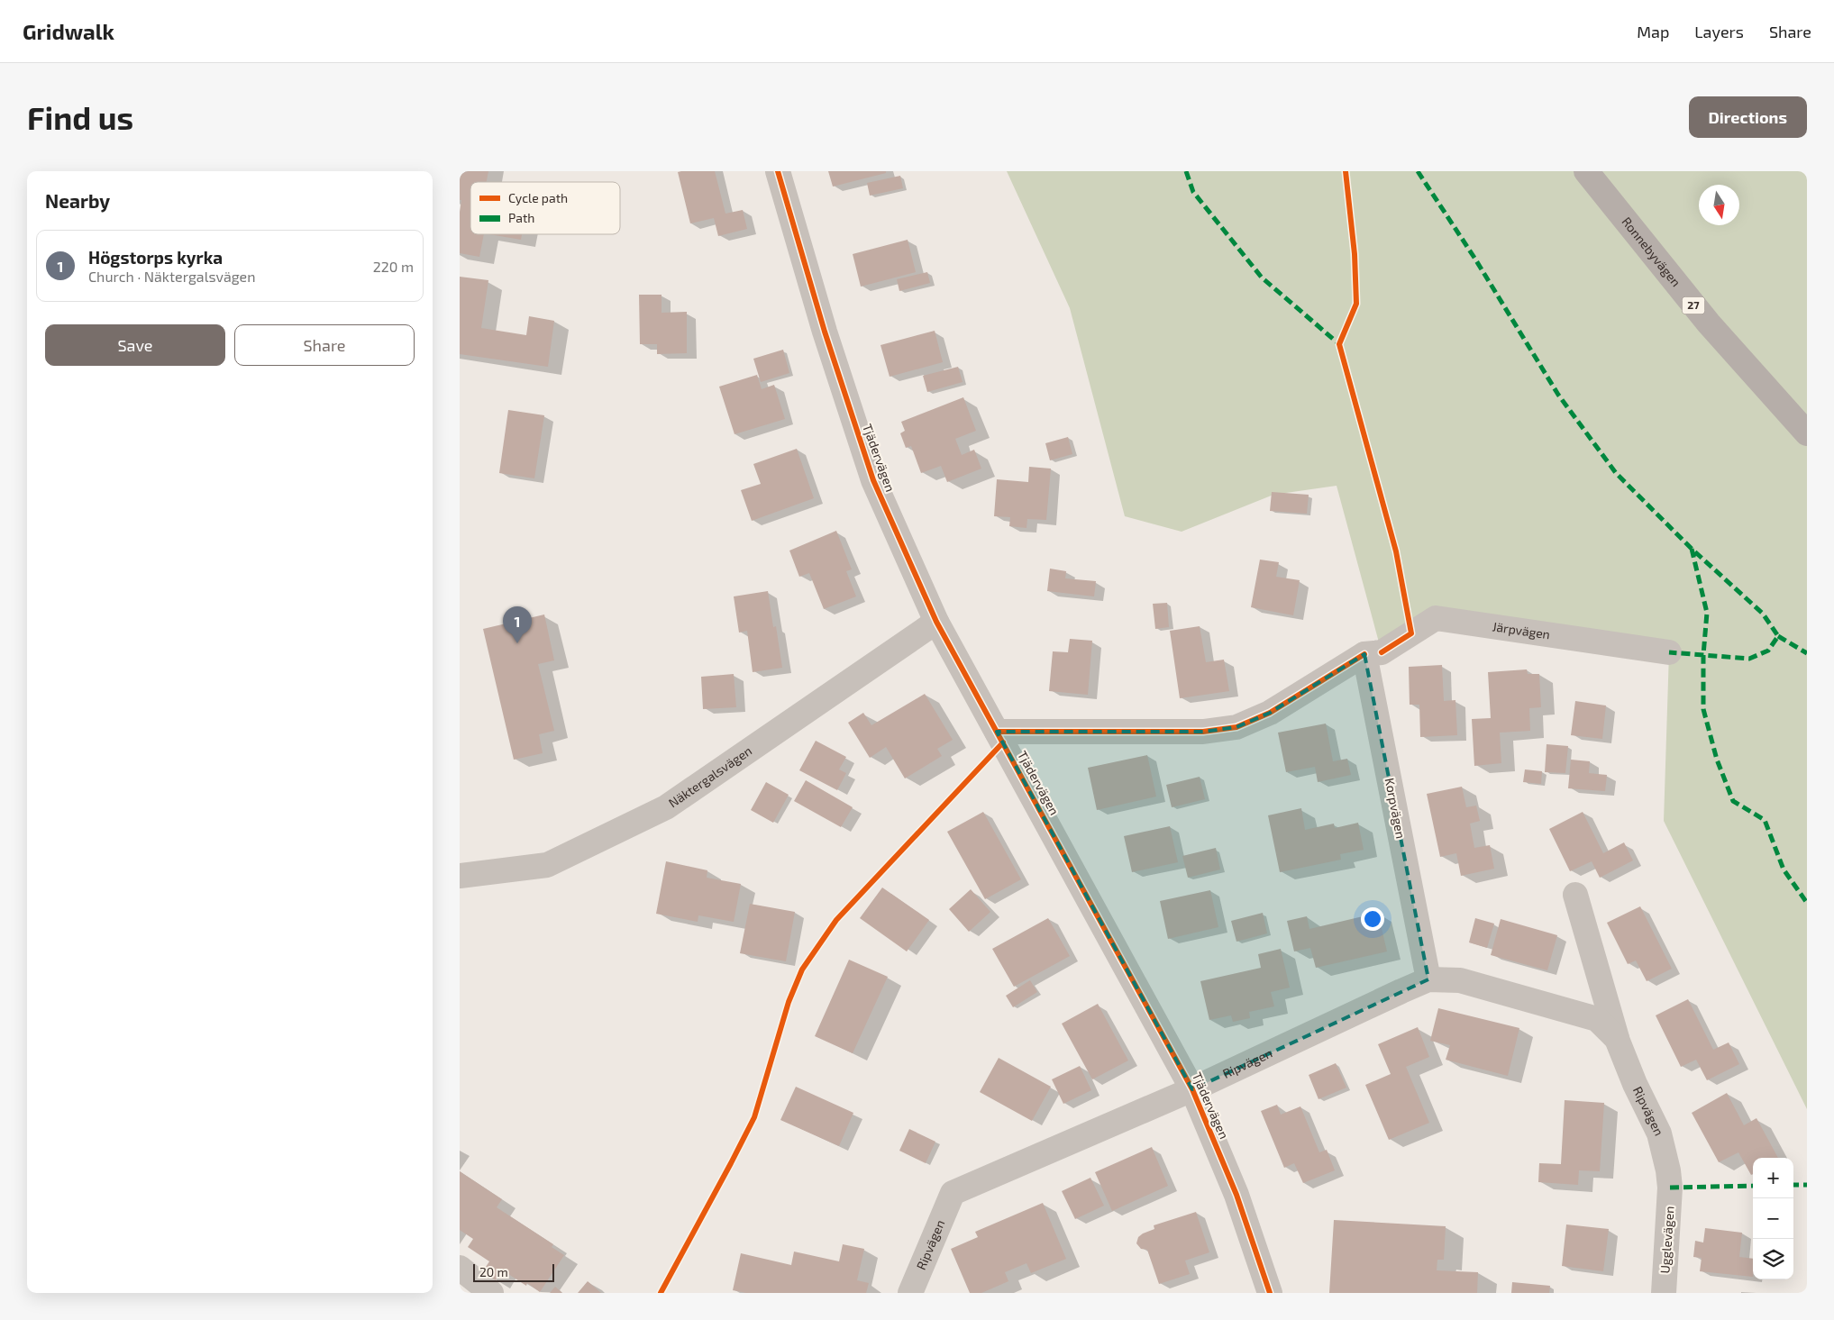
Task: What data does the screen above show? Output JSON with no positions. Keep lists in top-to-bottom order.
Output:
{
  "streets": {
    "main road": ["Ronnebyvägen", "27"],
    "street": [
      "Tjädervägen",
      "Järpvägen",
      "Näktergalsvägen",
      "Korpvägen",
      "Ripvägen",
      "Ugglevägen"
    ]
  },
  "crossings": [
    ["Tjädervägen", "Järpvägen"],
    ["Tjädervägen", "Näktergalsvägen"],
    ["Tjädervägen", "Ripvägen"],
    ["Järpvägen", "Korpvägen"],
    ["Korpvägen", "Ripvägen"],
    ["Ripvägen", "Ugglevägen"]
  ],
  "legend": ["Cycle path", "Path"],
  "scale_bar": "20 m",
  "north": "bottom",
  "page": {
    "header": "Gridwalk",
    "nav": ["Map", "Layers", "Share"],
    "buttons": [
      "Directions",
      ["Save", "Share"]
    ],
    "title": "Find us",
    "heading": "Nearby",
    "list": [
      {
        "mark": "1",
        "name": "Högstorps kyrka",
        "note": "Church · Näktergalsvägen",
        "value": "220 m"
      }
    ],
    "pins": "1",
    "map_buttons": ["+", "−"],
    "scale": "20 m"
  }
}
